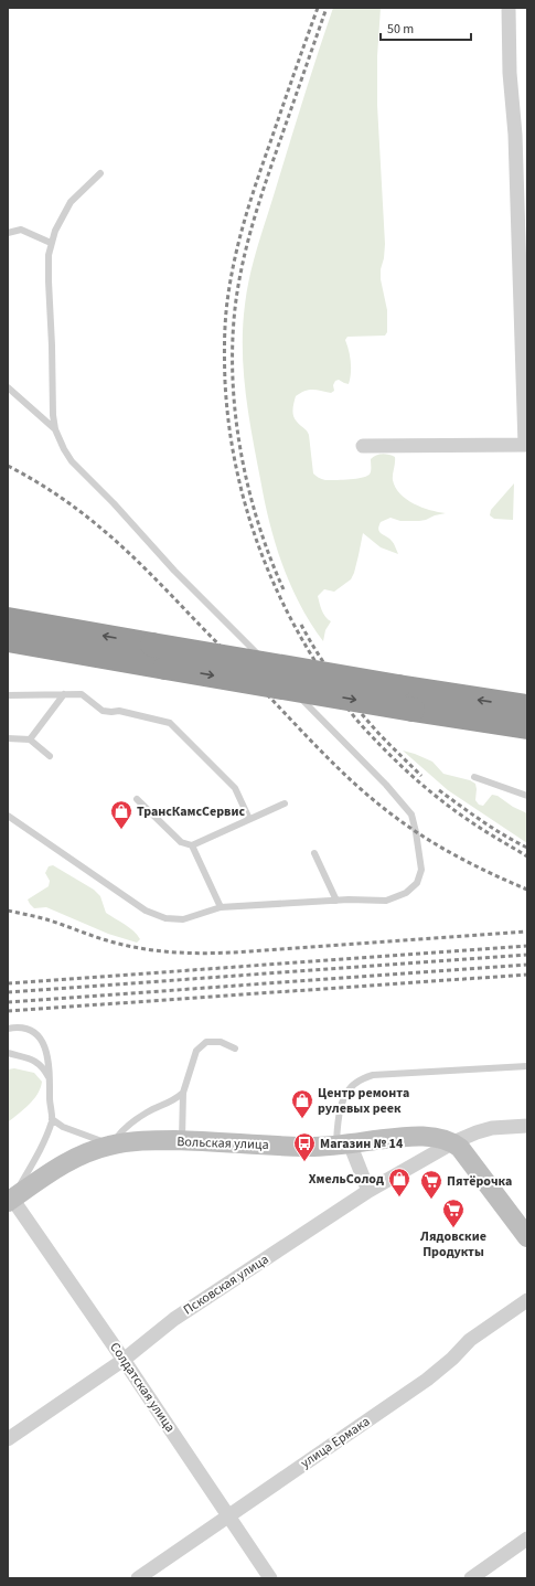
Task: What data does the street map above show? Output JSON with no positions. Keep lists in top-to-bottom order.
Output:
{
  "streets": {
    "street": [
      "Вольская улица",
      "Псковская улица",
      "Солдатская улица",
      "улица Ермака"
    ]
  },
  "crossings": [
    ["Вольская улица", "Псковская улица"],
    ["Вольская улица", "Солдатская улица"],
    ["Псковская улица", "Солдатская улица"],
    ["Солдатская улица", "улица Ермака"]
  ],
  "places": {
    "shop": ["ТрансКамсСервис", "Центр ремонта рулевых реек", "ХмельСолод"],
    "bus stop": ["Магазин № 14"],
    "supermarket": ["Пятёрочка", "Лядовские Продукты"]
  },
  "scale_bar": "50 m"
}
